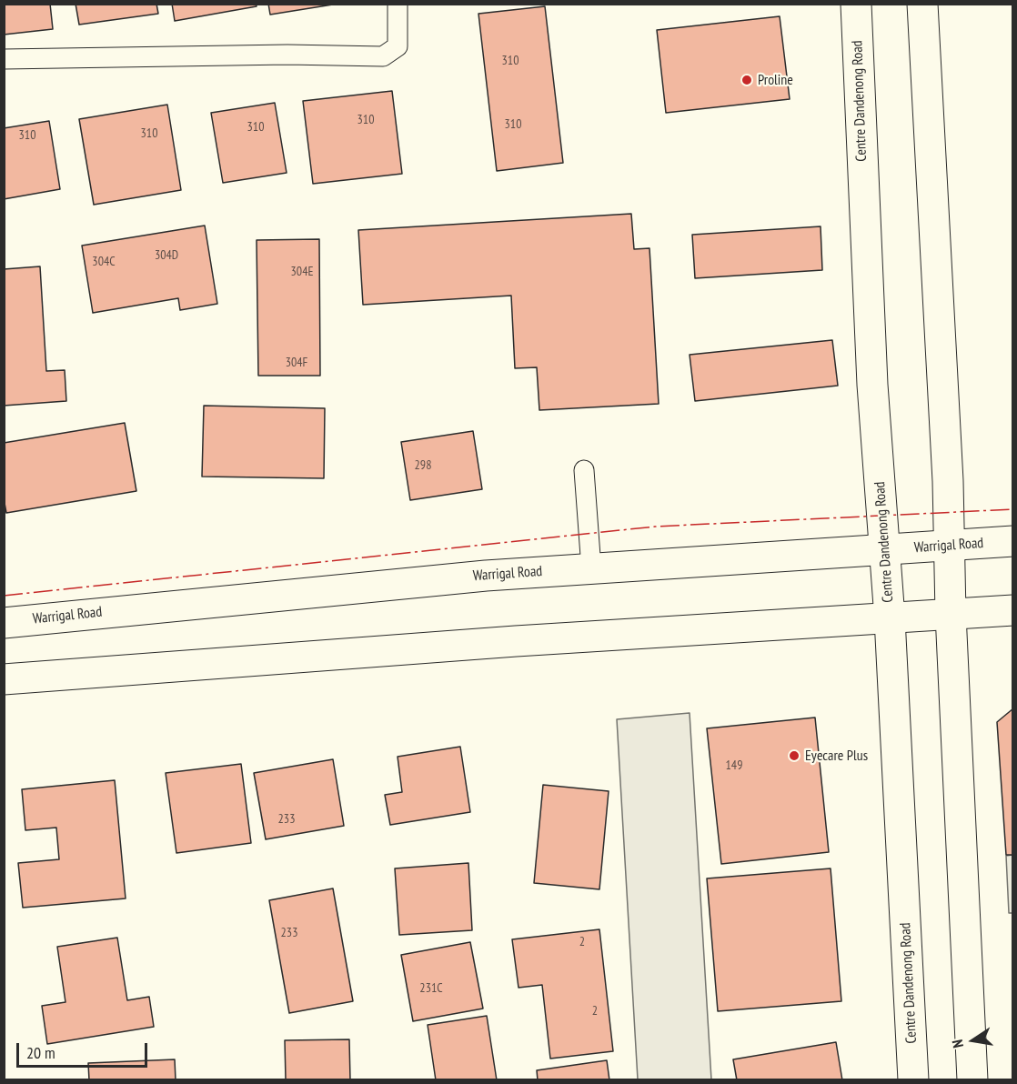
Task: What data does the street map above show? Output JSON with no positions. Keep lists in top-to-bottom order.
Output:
{
  "streets": {
    "main road": ["Centre Dandenong Road", "Warrigal Road"]
  },
  "crossings": [
    ["Centre Dandenong Road", "Warrigal Road"]
  ],
  "places": ["Proline", "Eyecare Plus"],
  "house_numbers": [
    "310",
    "310",
    "310",
    "310",
    "310",
    "310",
    "304D",
    "304C",
    "304E",
    "304F",
    "298",
    "149",
    "233",
    "233",
    "2",
    "231C",
    "2"
  ],
  "scale_bar": "20 m",
  "north": "left"
}
